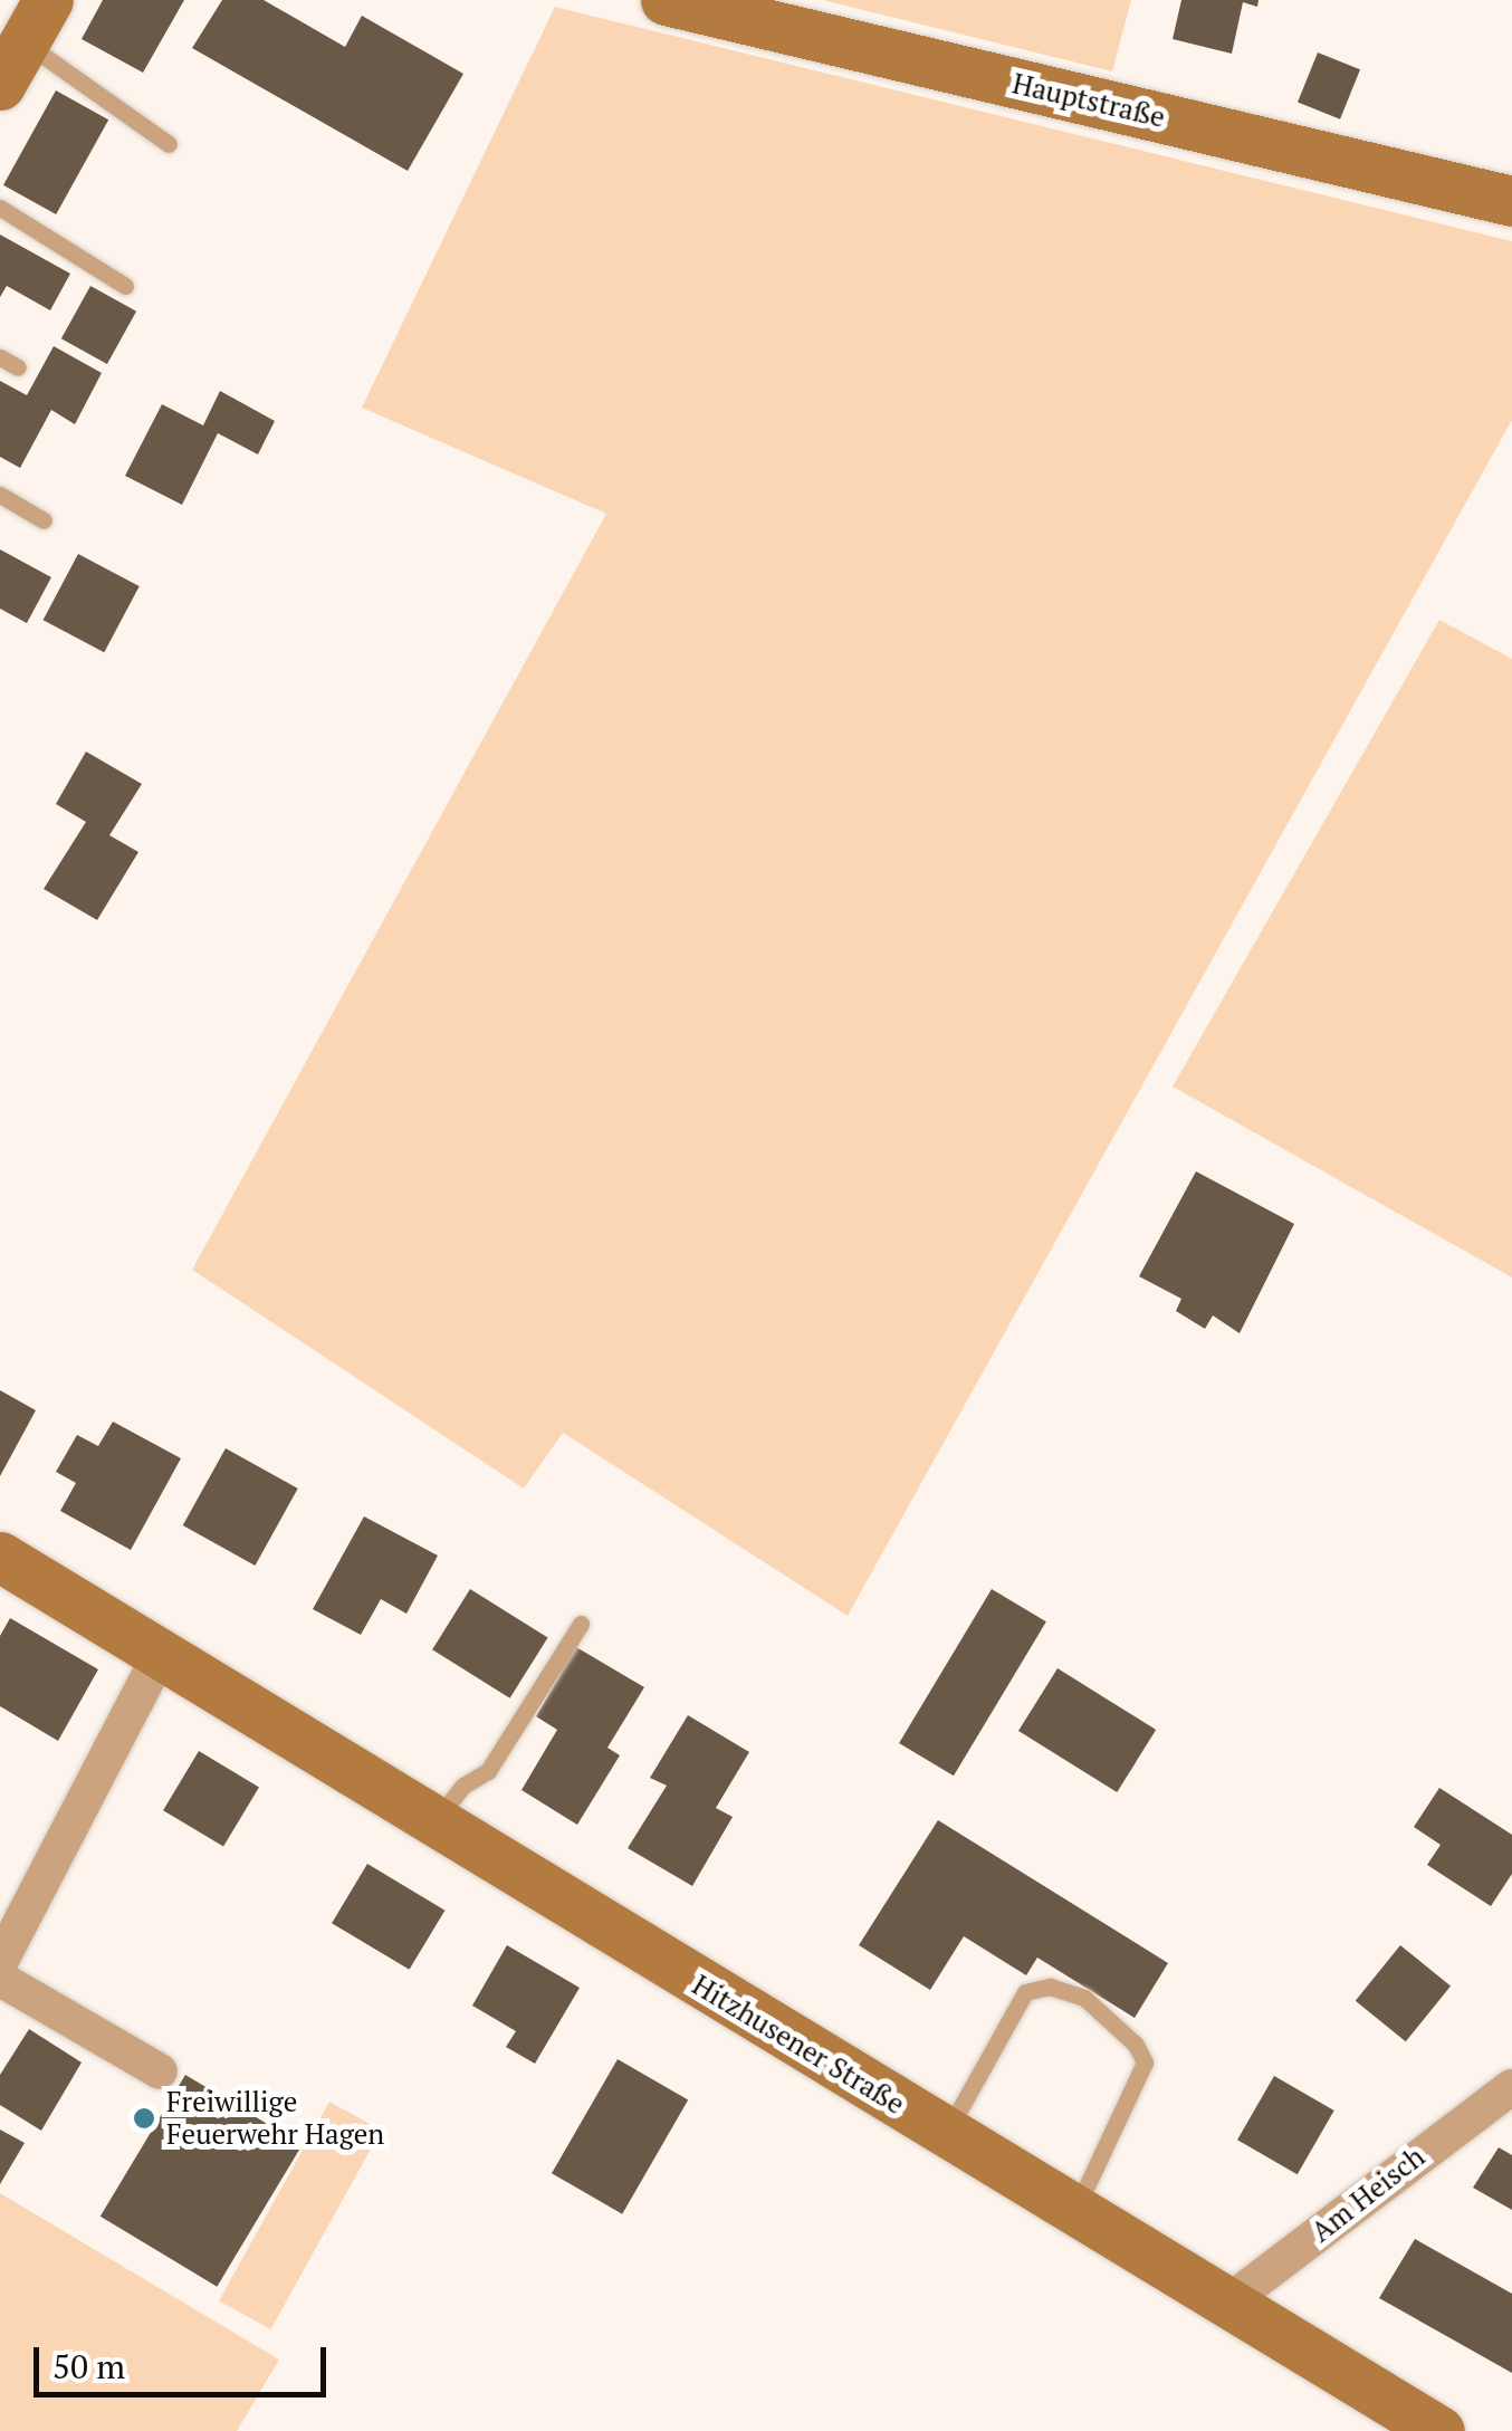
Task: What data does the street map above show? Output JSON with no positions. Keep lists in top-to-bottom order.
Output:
{
  "streets": {
    "street": ["Hauptstraße", "Hitzhusener Straße", "Am Heisch"]
  },
  "crossings": [
    ["Hitzhusener Straße", "Am Heisch"]
  ],
  "places": ["Freiwillige Feuerwehr Hagen"],
  "scale_bar": "50 m"
}
